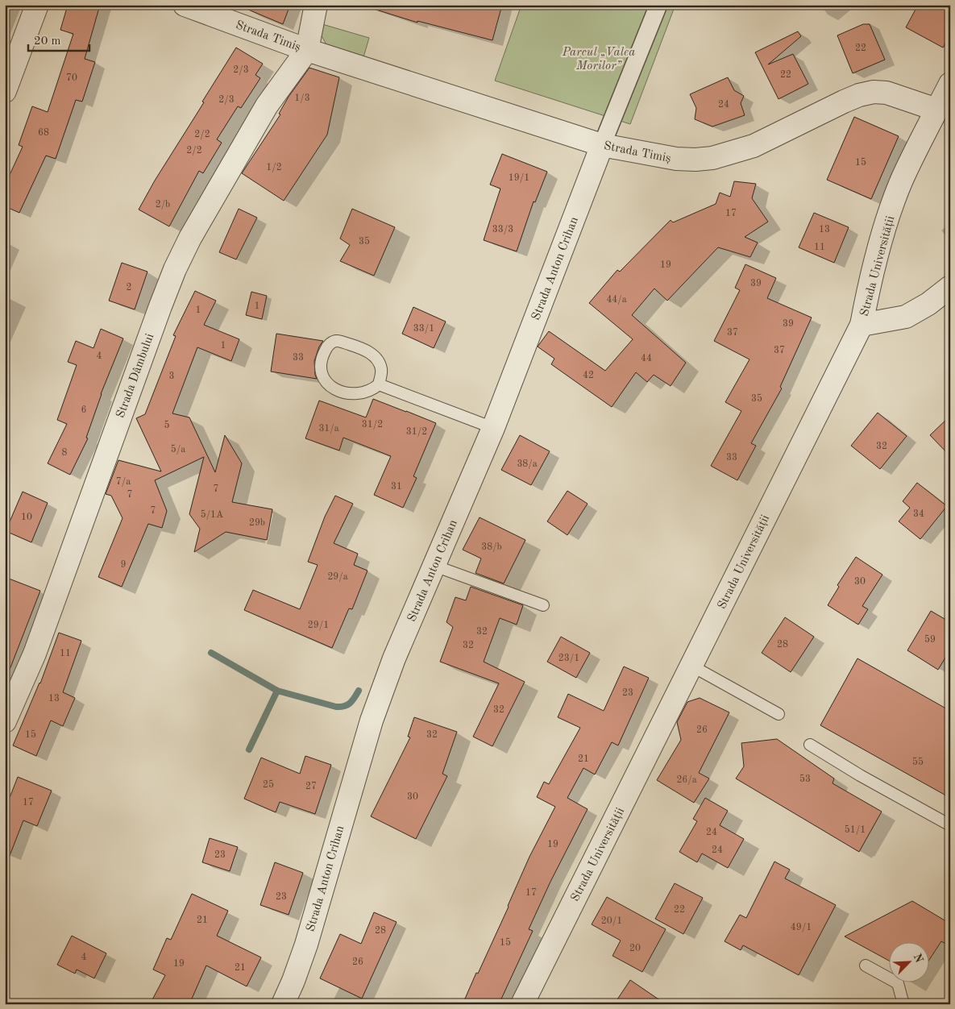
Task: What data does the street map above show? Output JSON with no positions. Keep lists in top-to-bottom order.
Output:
{
  "streets": {
    "street": [
      "Strada Timiș",
      "Strada Universității",
      "Strada Anton Crihan",
      "Strada Dâmbului"
    ]
  },
  "crossings": [
    ["Strada Timiș", "Strada Universității"],
    ["Strada Timiș", "Strada Anton Crihan"],
    ["Strada Timiș", "Strada Dâmbului"]
  ],
  "parks": ["Parcul „Valea Morilor”"],
  "house_numbers": [
    "22",
    "2/3",
    "22",
    "70",
    "1/3",
    "2/3",
    "24",
    "68",
    "2/2",
    "2/2",
    "15",
    "1/2",
    "19/1",
    "2/b",
    "17",
    "33/3",
    "13",
    "35",
    "11",
    "19",
    "39",
    "2",
    "44/a",
    "1",
    "1",
    "39",
    "33/1",
    "37",
    "1",
    "37",
    "4",
    "33",
    "44",
    "42",
    "3",
    "35",
    "6",
    "31/2",
    "5",
    "31/a",
    "31/2",
    "32",
    "5/a",
    "8",
    "33",
    "38/a",
    "7/a",
    "31",
    "7",
    "7",
    "7",
    "34",
    "5/1A",
    "10",
    "29b",
    "38/b",
    "9",
    "29/a",
    "30",
    "29/1",
    "32",
    "59",
    "28",
    "32",
    "11",
    "23/1",
    "23",
    "13",
    "32",
    "26",
    "15",
    "32",
    "21",
    "55",
    "53",
    "26/a",
    "25",
    "27",
    "30",
    "17",
    "51/1",
    "24",
    "19",
    "24",
    "23",
    "17",
    "23",
    "22",
    "21",
    "20/1",
    "49/1",
    "28",
    "15",
    "20",
    "4",
    "26",
    "19",
    "21"
  ],
  "scale_bar": "20 m",
  "north": "top right"
}
